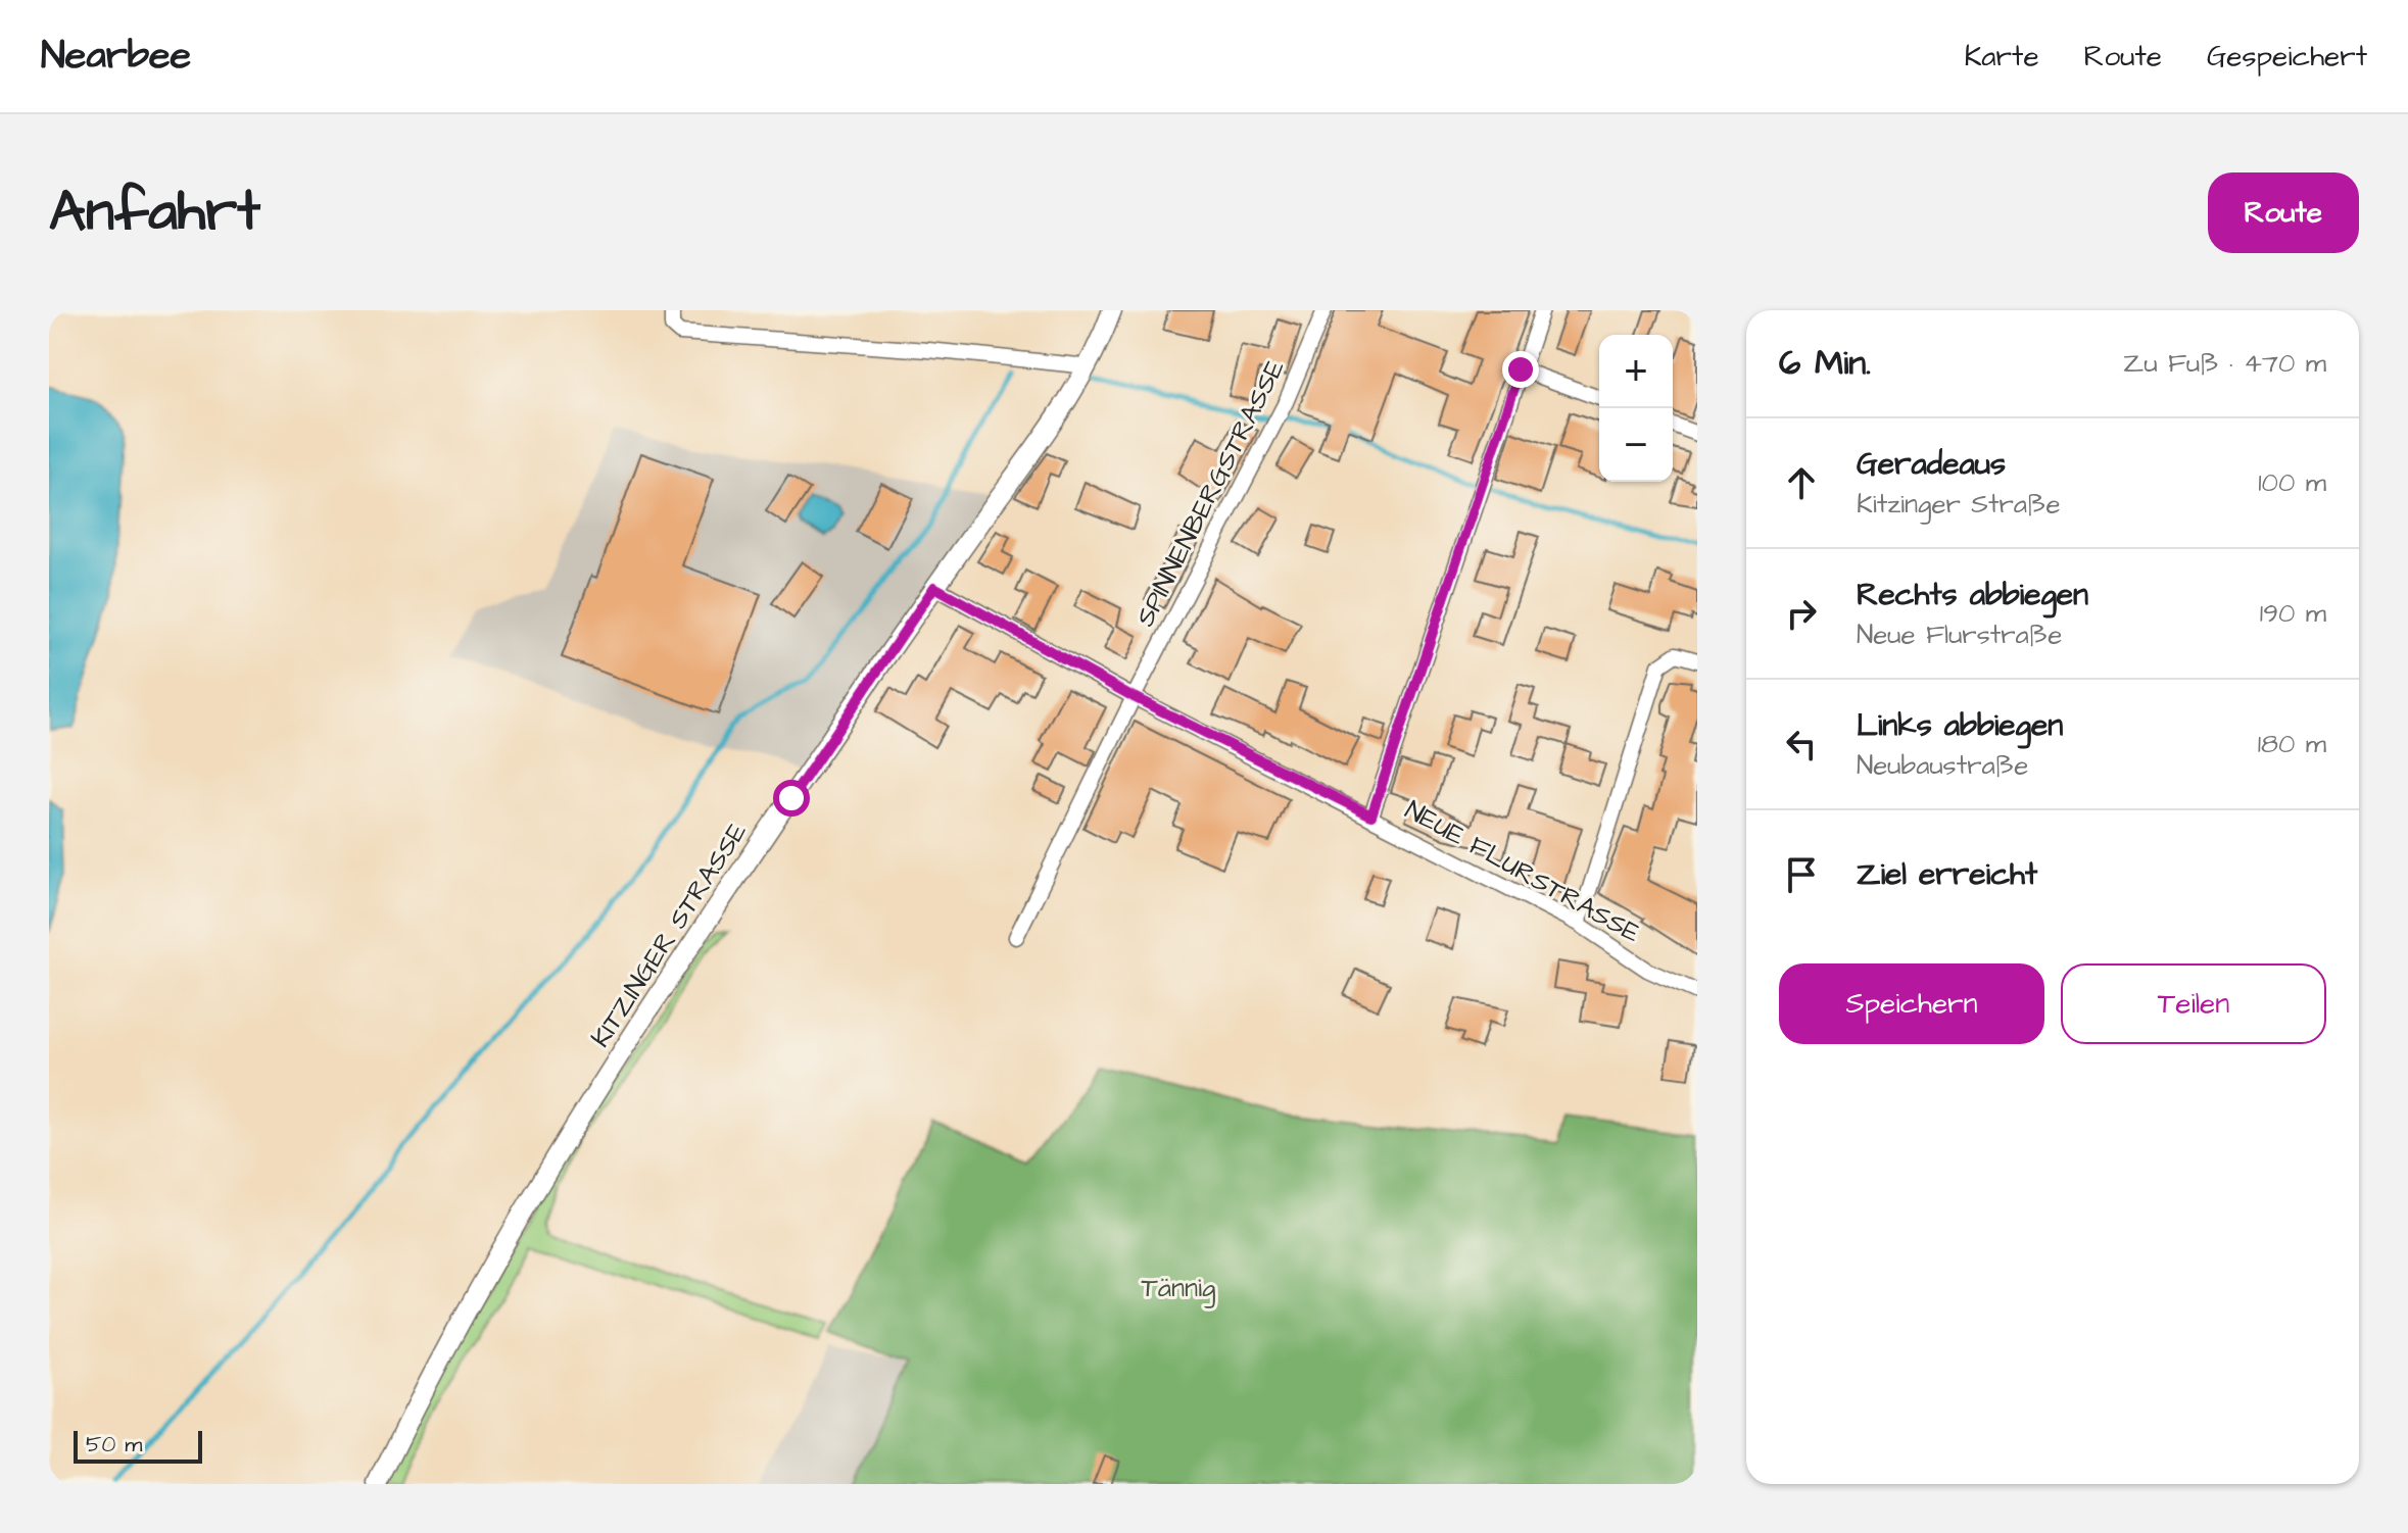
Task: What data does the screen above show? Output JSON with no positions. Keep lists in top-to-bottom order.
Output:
{
  "streets": {
    "street": ["SPINNENBERGSTRASSE", "NEUE FLURSTRASSE", "KITZINGER STRASSE"]
  },
  "crossings": [
    ["SPINNENBERGSTRASSE", "NEUE FLURSTRASSE"],
    ["NEUE FLURSTRASSE", "KITZINGER STRASSE"]
  ],
  "parks": ["Tännig"],
  "scale_bar": "50 m",
  "page": {
    "header": "Nearbee",
    "nav": ["Karte", "Route", "Gespeichert"],
    "title": "Anfahrt",
    "buttons": [
      "Route",
      ["Speichern", "Teilen"]
    ],
    "heading": ["6 Min.", "Zu Fuß · 470 m"],
    "map_buttons": ["+", "−"],
    "list": [
      ["Geradeaus", "Kitzinger Straße", "100 m"],
      ["Rechts abbiegen", "Neue Flurstraße", "190 m"],
      ["Links abbiegen", "Neubaustraße", "180 m"],
      "Ziel erreicht"
    ],
    "scale": "50 m"
  }
}
